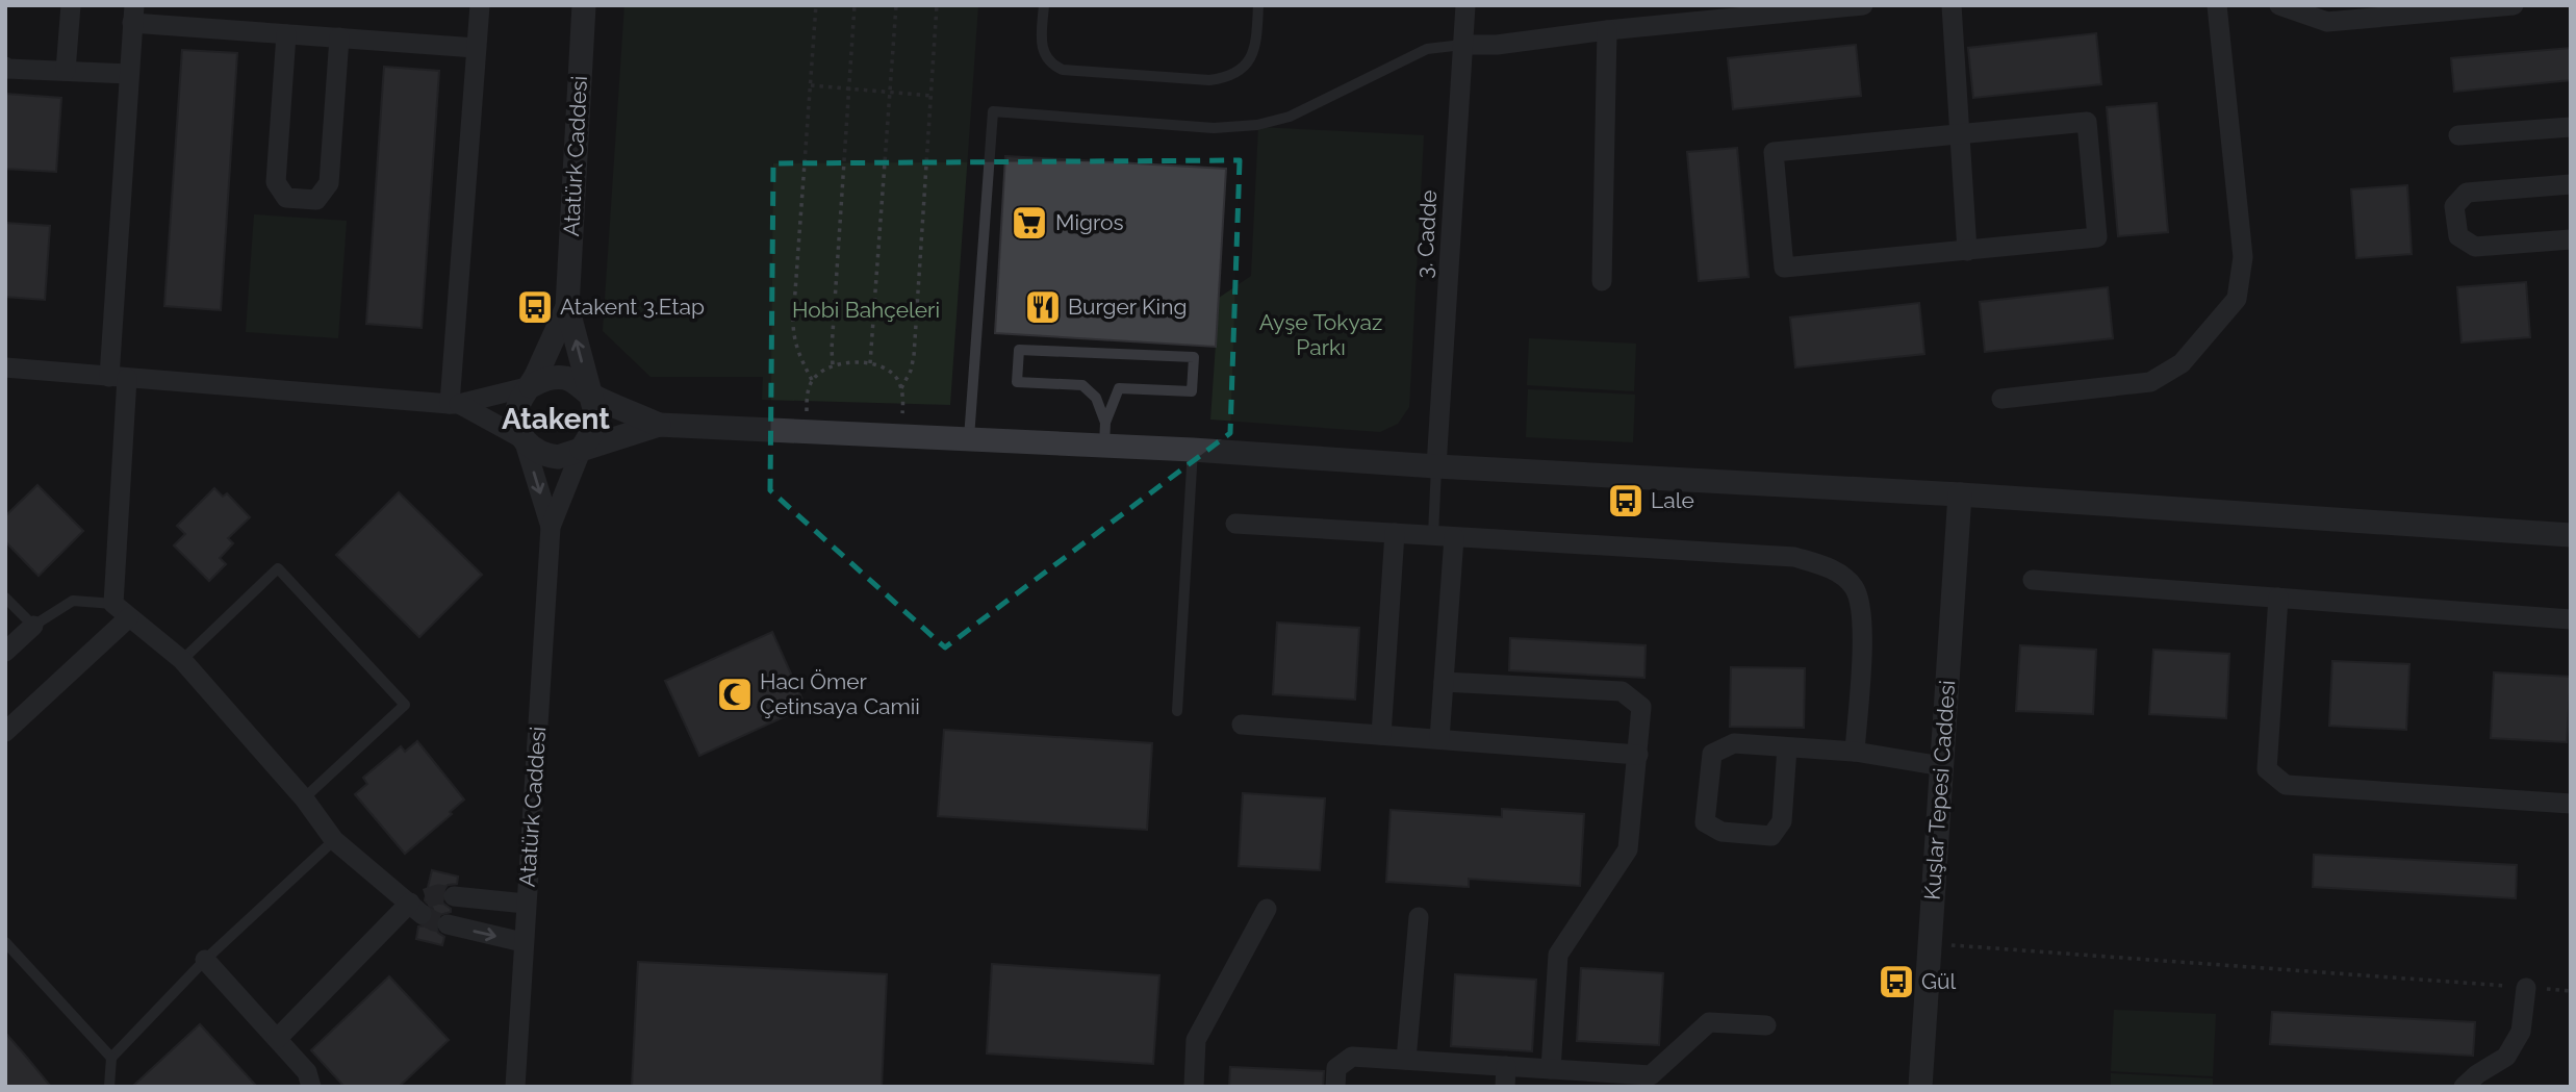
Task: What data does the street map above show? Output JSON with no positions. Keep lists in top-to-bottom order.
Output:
{
  "streets": {
    "street": ["Atatürk Caddesi", "3. Cadde", "Kuşlar Tepesi Caddesi"]
  },
  "districts": ["Atakent"],
  "parks": ["Hobi Bahçeleri", "Ayşe Tokyaz Parkı"],
  "places": {
    "supermarket": ["Migros"],
    "bus stop": ["Atakent 3.Etap", "Lale", "Gül"],
    "restaurant": ["Burger King"],
    "mosque": ["Hacı Ömer Çetinsaya Camii"]
  }
}
